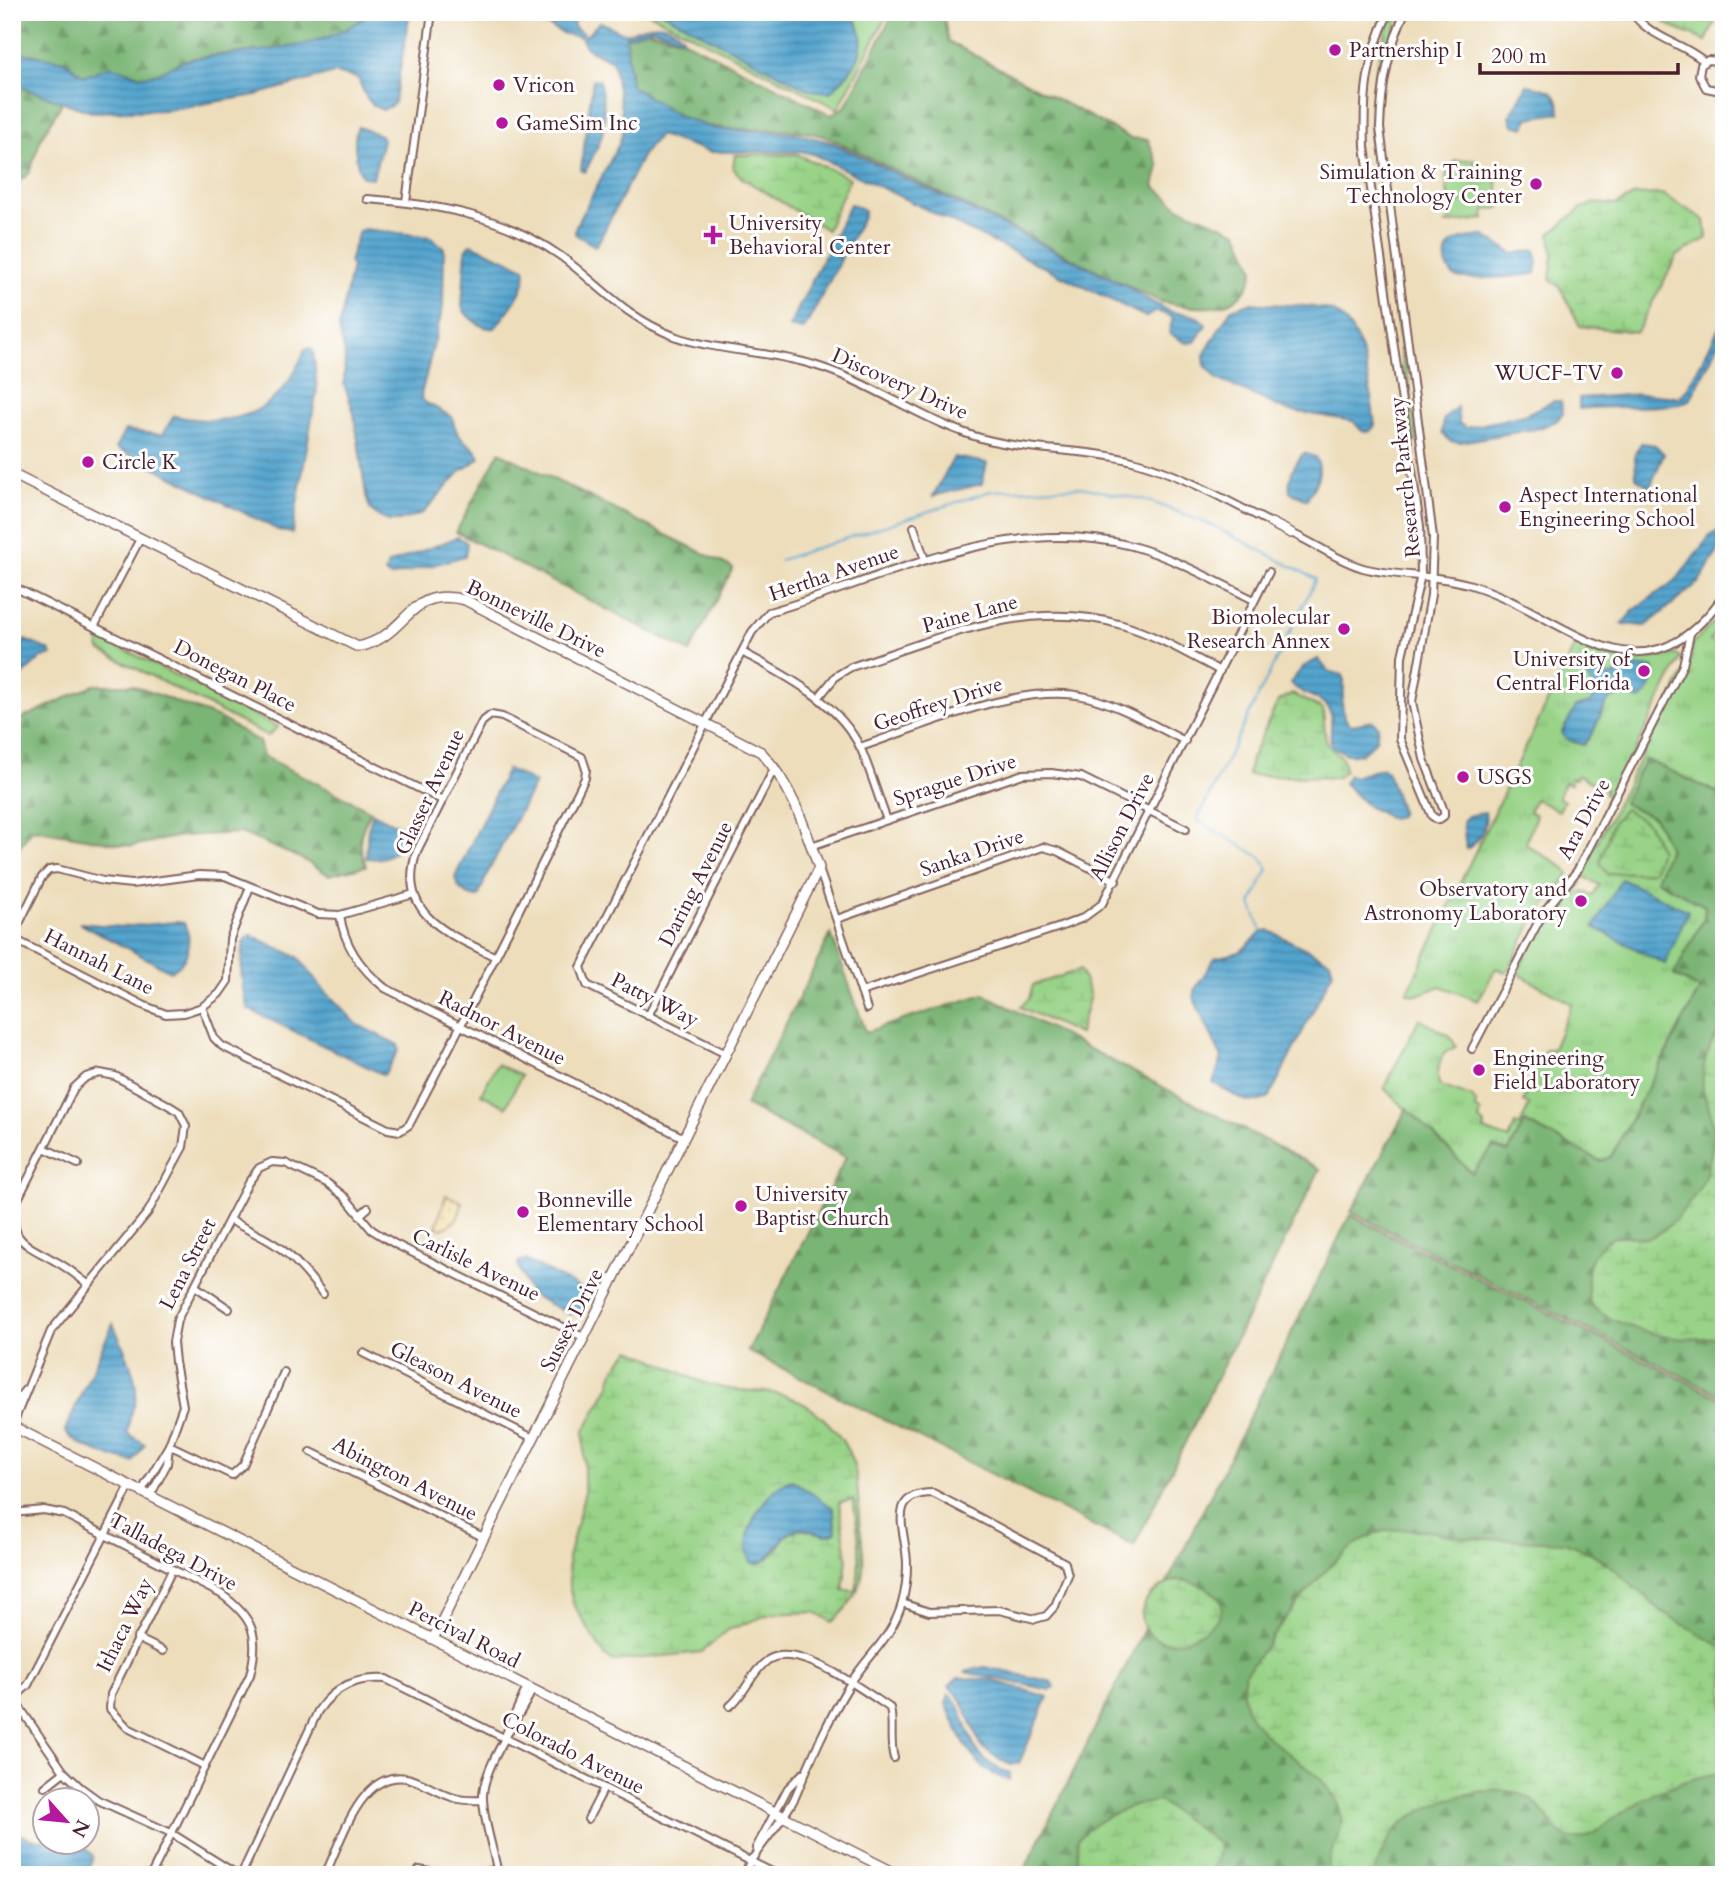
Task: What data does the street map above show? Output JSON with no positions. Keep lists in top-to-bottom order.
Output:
{
  "streets": {
    "street": [
      "Discovery Drive",
      "Research Parkway",
      "Hertha Avenue",
      "Paine Lane",
      "Bonneville Drive",
      "Donegan Place",
      "Geoffrey Drive",
      "Sprague Drive",
      "Glasser Avenue",
      "Ara Drive",
      "Allison Drive",
      "Sanka Drive",
      "Daring Avenue",
      "Hannah Lane",
      "Patty Way",
      "Radnor Avenue",
      "Lena Street",
      "Carlisle Avenue",
      "Sussex Drive",
      "Gleason Avenue",
      "Abington Avenue",
      "Talladega Drive",
      "Ithaca Way",
      "Percival Road",
      "Colorado Avenue"
    ]
  },
  "crossings": [
    ["Discovery Drive", "Research Parkway"],
    ["Discovery Drive", "Ara Drive"],
    ["Hertha Avenue", "Bonneville Drive"],
    ["Hertha Avenue", "Allison Drive"],
    ["Hertha Avenue", "Patty Way"],
    ["Paine Lane", "Allison Drive"],
    ["Bonneville Drive", "Sprague Drive"],
    ["Bonneville Drive", "Allison Drive"],
    ["Bonneville Drive", "Sanka Drive"],
    ["Bonneville Drive", "Daring Avenue"],
    ["Bonneville Drive", "Sussex Drive"],
    ["Donegan Place", "Glasser Avenue"],
    ["Geoffrey Drive", "Allison Drive"],
    ["Sprague Drive", "Allison Drive"],
    ["Glasser Avenue", "Hannah Lane"],
    ["Glasser Avenue", "Radnor Avenue"],
    ["Allison Drive", "Sanka Drive"],
    ["Daring Avenue", "Patty Way"],
    ["Patty Way", "Sussex Drive"],
    ["Radnor Avenue", "Sussex Drive"],
    ["Lena Street", "Carlisle Avenue"],
    ["Lena Street", "Percival Road"],
    ["Carlisle Avenue", "Sussex Drive"],
    ["Sussex Drive", "Gleason Avenue"],
    ["Sussex Drive", "Abington Avenue"],
    ["Sussex Drive", "Percival Road"],
    ["Talladega Drive", "Ithaca Way"]
  ],
  "places": {
    "other": [
      "Partnership I",
      "Vricon",
      "GameSim Inc",
      "Simulation & Training Technology Center",
      "WUCF-TV",
      "Circle K",
      "Aspect International Engineering School",
      "Biomolecular Research Annex",
      "University of Central Florida",
      "USGS",
      "Observatory and Astronomy Laboratory",
      "Engineering Field Laboratory",
      "University Baptist Church",
      "Bonneville Elementary School"
    ],
    "health": ["University Behavioral Center"]
  },
  "scale_bar": "200 m",
  "north": "bottom right"
}
